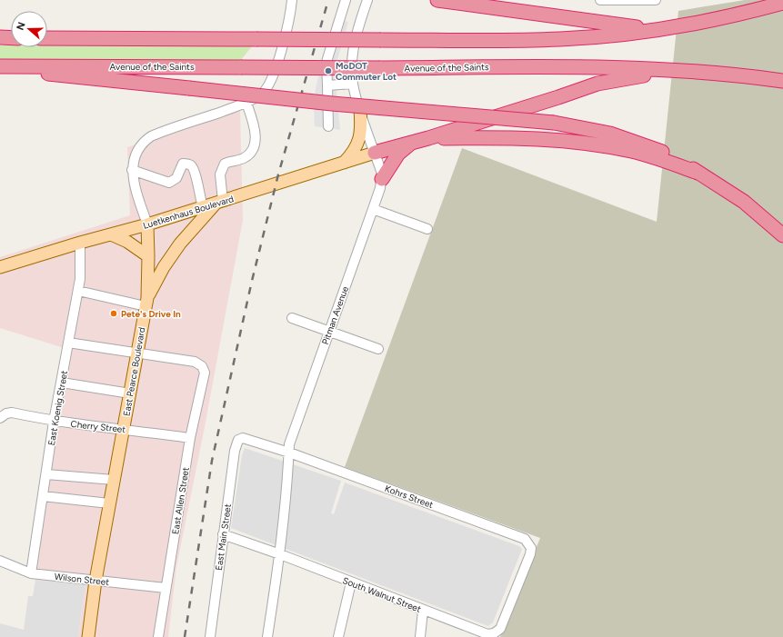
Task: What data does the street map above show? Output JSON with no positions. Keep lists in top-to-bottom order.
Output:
{
  "streets": {
    "highway": ["Avenue of the Saints"],
    "main road": ["Luetkenhaus Boulevard", "East Pearce Boulevard"],
    "street": [
      "Pitman Avenue",
      "East Koenig Street",
      "Cherry Street",
      "Kohrs Street",
      "East Allen Street",
      "East Main Street",
      "Wilson Street",
      "South Walnut Street"
    ]
  },
  "crossings": [
    ["Luetkenhaus Boulevard", "East Pearce Boulevard"],
    ["Luetkenhaus Boulevard", "East Koenig Street"],
    ["Pitman Avenue", "Kohrs Street"],
    ["Pitman Avenue", "South Walnut Street"],
    ["East Pearce Boulevard", "Cherry Street"],
    ["East Pearce Boulevard", "East Allen Street"],
    ["East Pearce Boulevard", "Wilson Street"],
    ["East Koenig Street", "Cherry Street"],
    ["East Koenig Street", "Wilson Street"],
    ["Cherry Street", "East Allen Street"],
    ["Kohrs Street", "East Main Street"],
    ["Kohrs Street", "South Walnut Street"],
    ["East Allen Street", "Wilson Street"],
    ["East Main Street", "South Walnut Street"]
  ],
  "places": ["MoDOT Commuter Lot", "Pete's Drive In"],
  "north": "left"
}
